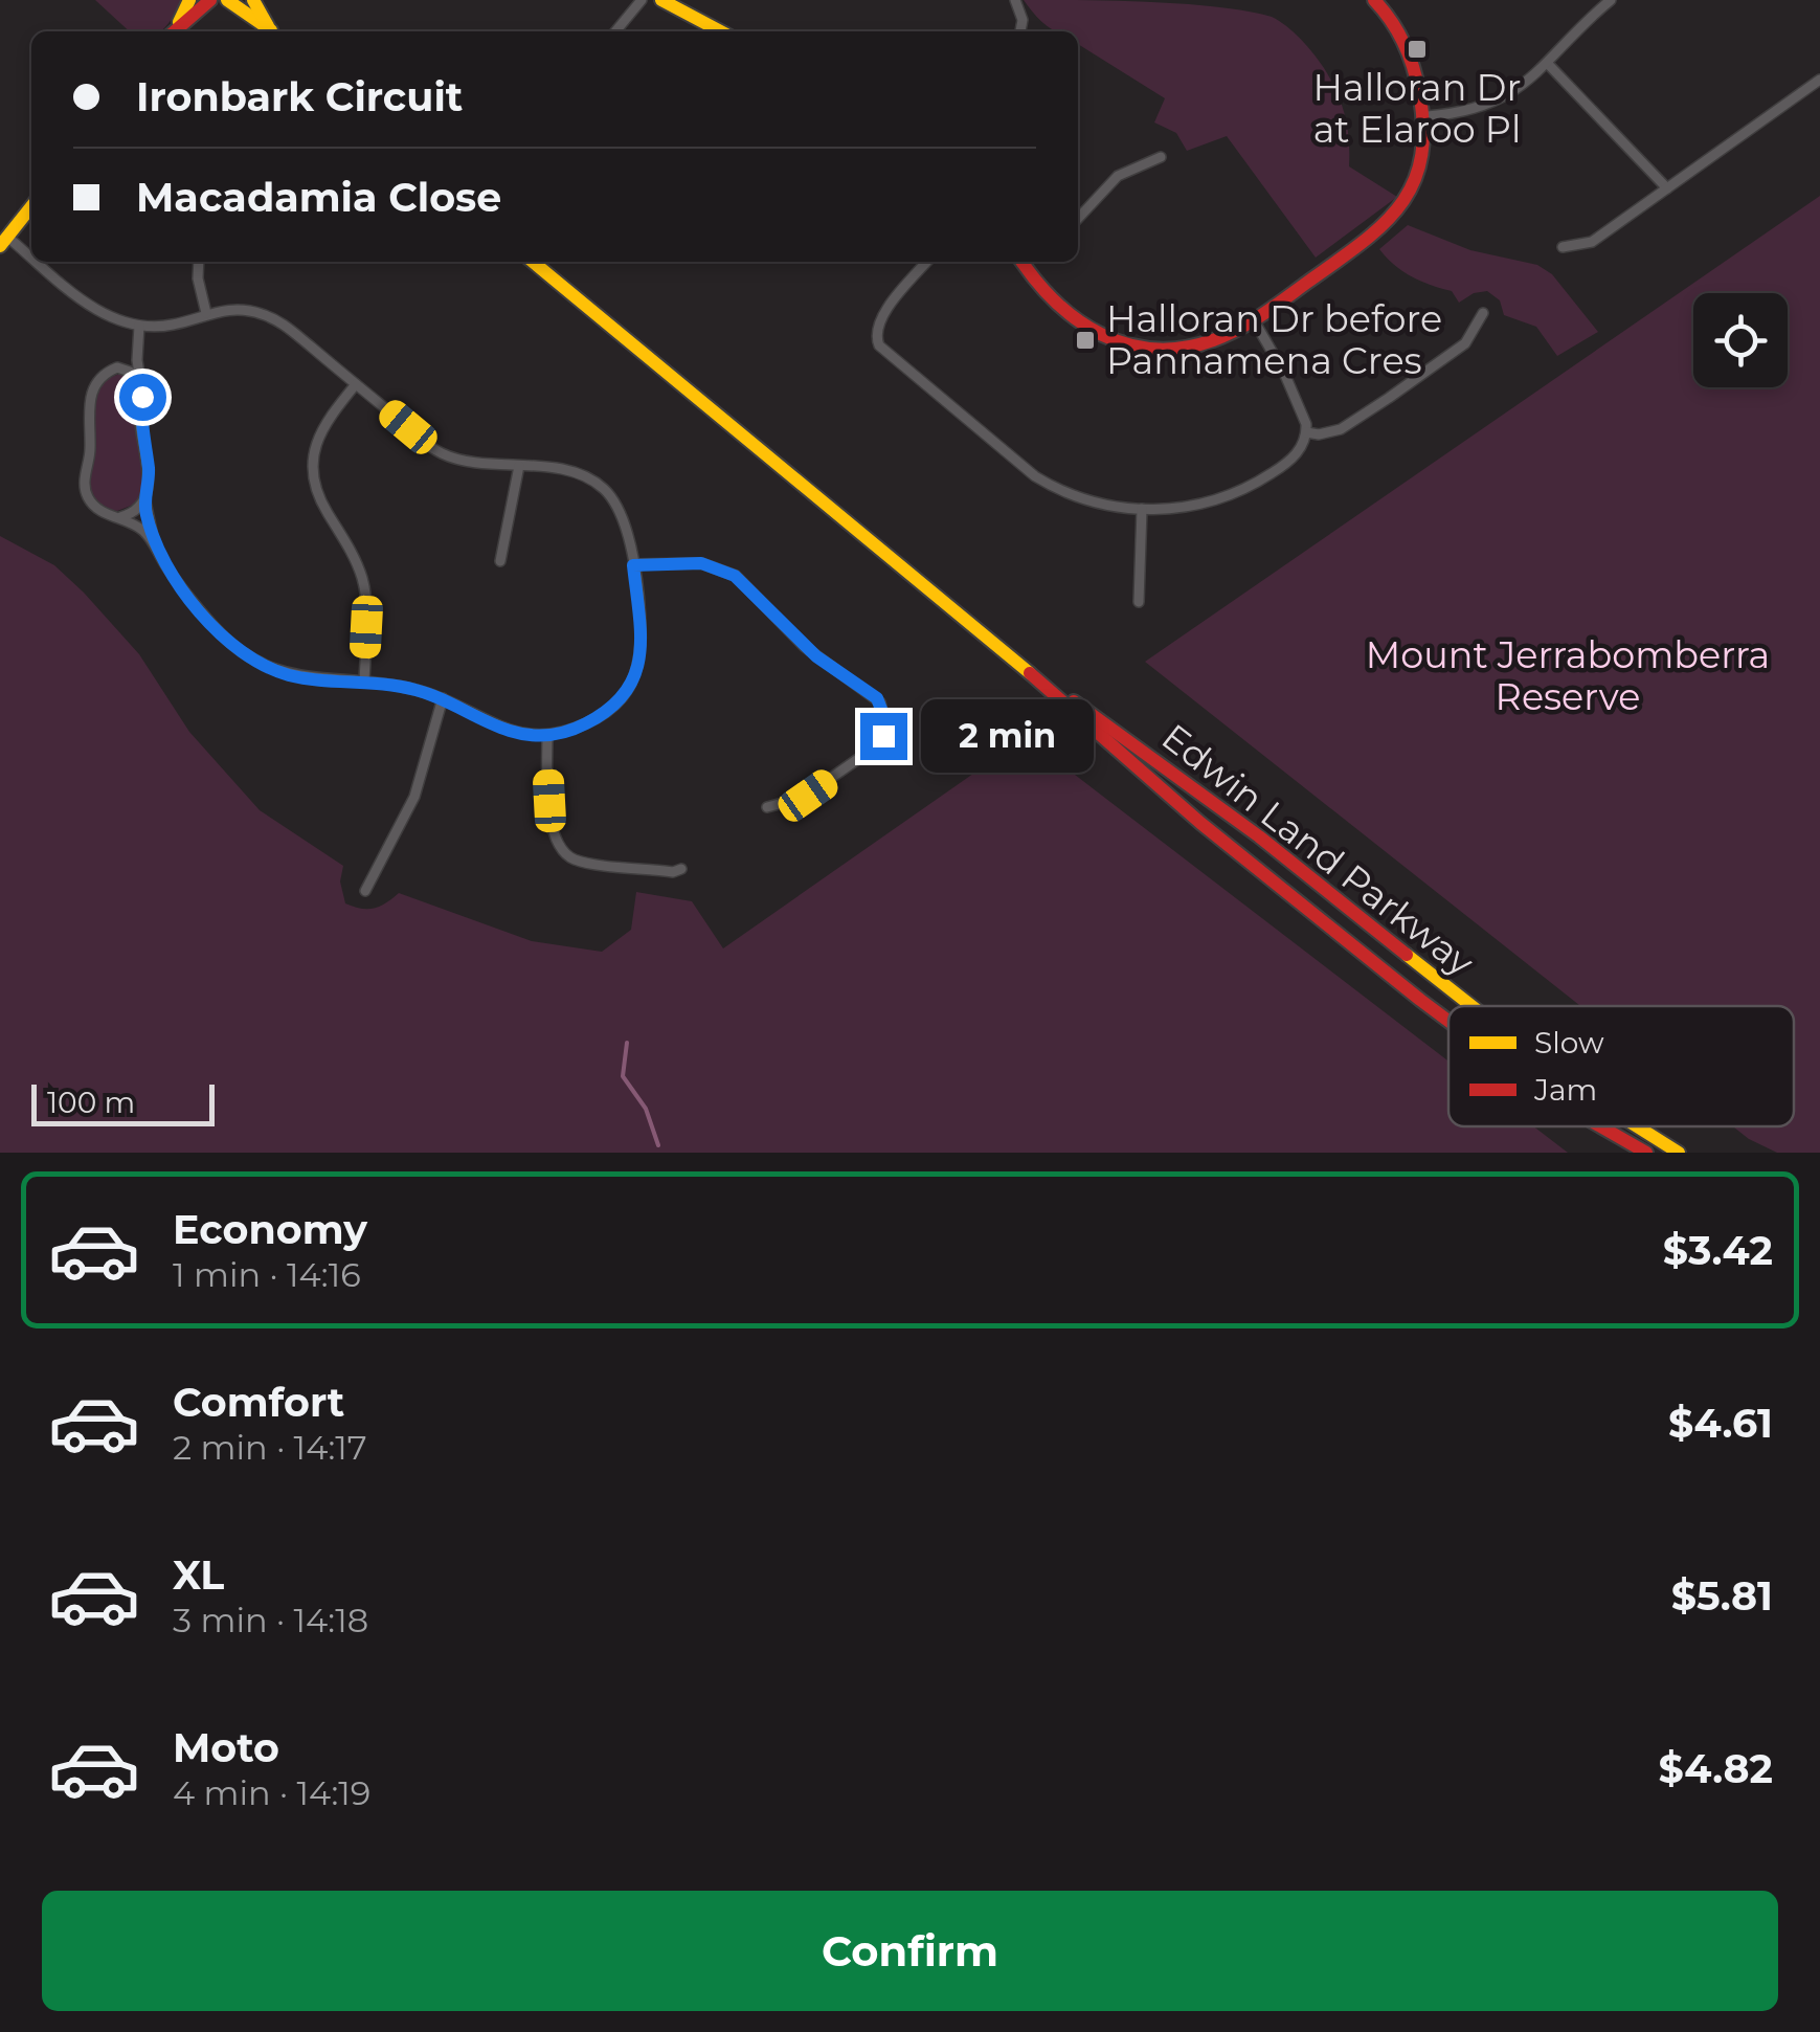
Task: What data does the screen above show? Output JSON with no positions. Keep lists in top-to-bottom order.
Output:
{
  "streets": {
    "main road": ["Edwin Land Parkway"]
  },
  "parks": ["Mount Jerrabomberra Reserve"],
  "places": {
    "transit": ["Halloran Dr at Elaroo Pl", "Halloran Dr before Pannamena Cres"]
  },
  "legend": ["Slow", "Jam"],
  "scale_bar": "100 m",
  "page": {
    "banner": ["Ironbark Circuit", "Macadamia Close"],
    "bubble": "2 min",
    "scale": "100 m",
    "list": [
      {
        "name": "Economy",
        "note": "1 min · 14:16",
        "value": "$3.42"
      },
      {
        "name": "Comfort",
        "note": "2 min · 14:17",
        "value": "$4.61"
      },
      {
        "name": "XL",
        "note": "3 min · 14:18",
        "value": "$5.81"
      },
      {
        "name": "Moto",
        "note": "4 min · 14:19",
        "value": "$4.82"
      }
    ],
    "buttons": "Confirm"
  }
}
